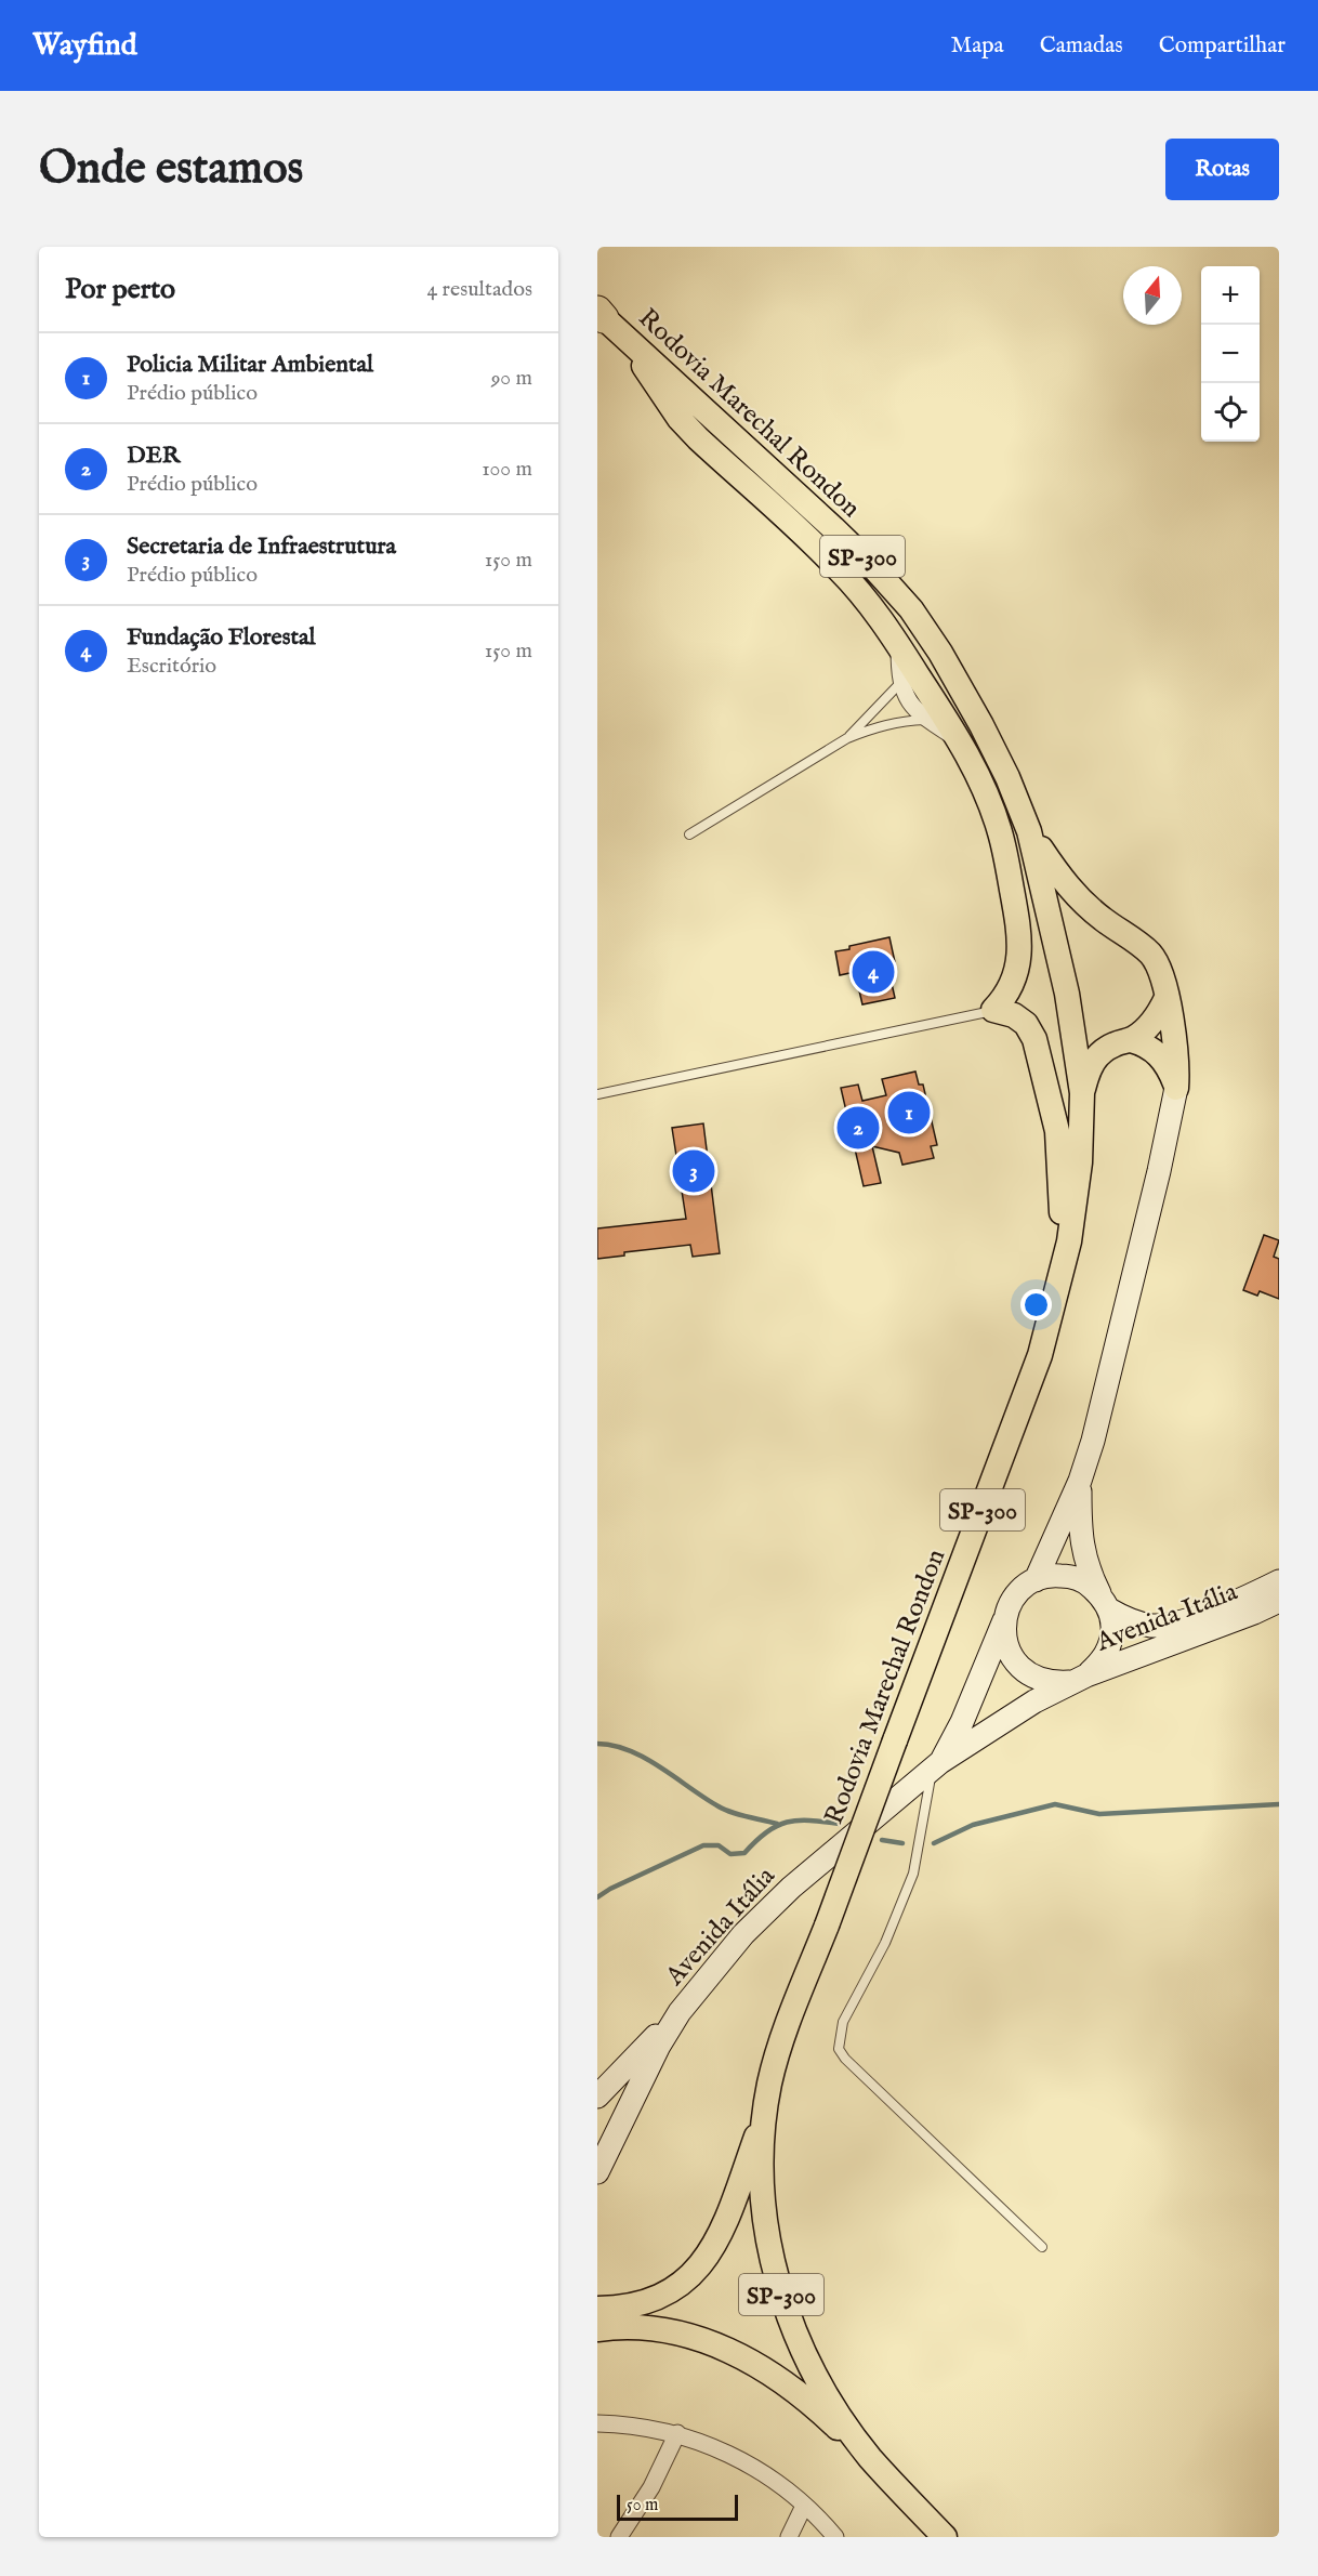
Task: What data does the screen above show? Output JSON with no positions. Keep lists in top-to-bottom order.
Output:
{
  "streets": {
    "main road": ["Rodovia Marechal Rondon", "SP-300", "Avenida Itália"]
  },
  "scale_bar": "50 m",
  "north": "top",
  "page": {
    "header": "Wayfind",
    "nav": ["Mapa", "Camadas", "Compartilhar"],
    "buttons": "Rotas",
    "title": "Onde estamos",
    "heading": ["Por perto", "4 resultados"],
    "map_buttons": ["+", "−"],
    "list": [
      {
        "mark": "1",
        "name": "Policia Militar Ambiental",
        "note": "Prédio público",
        "value": "90 m"
      },
      {
        "mark": "2",
        "name": "DER",
        "note": "Prédio público",
        "value": "100 m"
      },
      {
        "mark": "3",
        "name": "Secretaria de Infraestrutura",
        "note": "Prédio público",
        "value": "150 m"
      },
      {
        "mark": "4",
        "name": "Fundação Florestal",
        "note": "Escritório",
        "value": "150 m"
      }
    ],
    "pins": [
      "4",
      "1",
      "2",
      "3"
    ],
    "scale": "50 m"
  }
}
